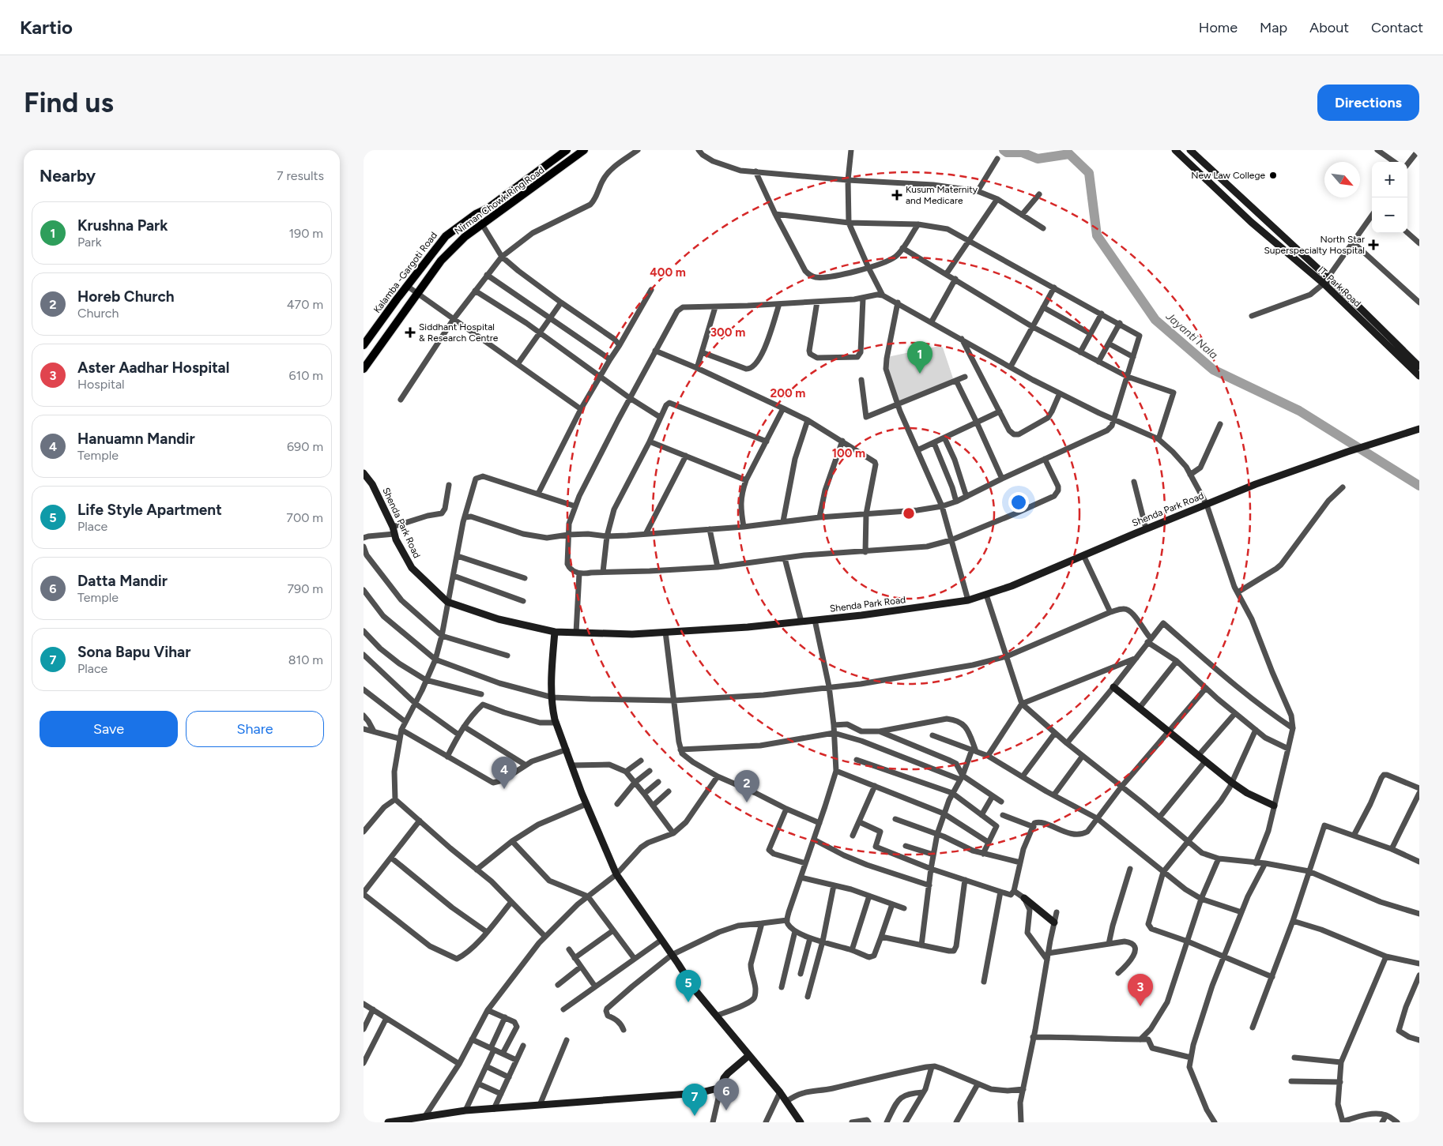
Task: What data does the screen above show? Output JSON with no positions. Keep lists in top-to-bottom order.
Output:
{
  "streets": {
    "main road": [
      "Nirman Chowk Ring Road",
      "Kalamba -Gargoti Road",
      "IT. Park Road",
      "Shenda Park Road"
    ]
  },
  "water": ["Jayanti Nala"],
  "places": {
    "other": ["New Law College"],
    "health": ["Kusum Maternity and Medicare", "North Star Superspecialty Hospital", "Siddhant Hospital & Research Centre"]
  },
  "north": "bottom right",
  "page": {
    "header": "Kartio",
    "nav": [
      "Home",
      "Map",
      "About",
      "Contact"
    ],
    "buttons": [
      "Directions",
      ["Save", "Share"]
    ],
    "title": "Find us",
    "heading": ["Nearby", "7 results"],
    "map_buttons": ["+", "−"],
    "list": [
      {
        "mark": "1",
        "name": "Krushna Park",
        "note": "Park",
        "value": "190 m"
      },
      {
        "mark": "2",
        "name": "Horeb Church",
        "note": "Church",
        "value": "470 m"
      },
      {
        "mark": "3",
        "name": "Aster Aadhar Hospital",
        "note": "Hospital",
        "value": "610 m"
      },
      {
        "mark": "4",
        "name": "Hanuamn Mandir",
        "note": "Temple",
        "value": "690 m"
      },
      {
        "mark": "5",
        "name": "Life Style Apartment",
        "note": "Place",
        "value": "700 m"
      },
      {
        "mark": "6",
        "name": "Datta Mandir",
        "note": "Temple",
        "value": "790 m"
      },
      {
        "mark": "7",
        "name": "Sona Bapu Vihar",
        "note": "Place",
        "value": "810 m"
      }
    ],
    "pins": [
      "1",
      "4",
      "2",
      "5",
      "3",
      "6",
      "7"
    ]
  },
  "rings": [
    "400 m",
    "300 m",
    "200 m",
    "100 m"
  ]
}
